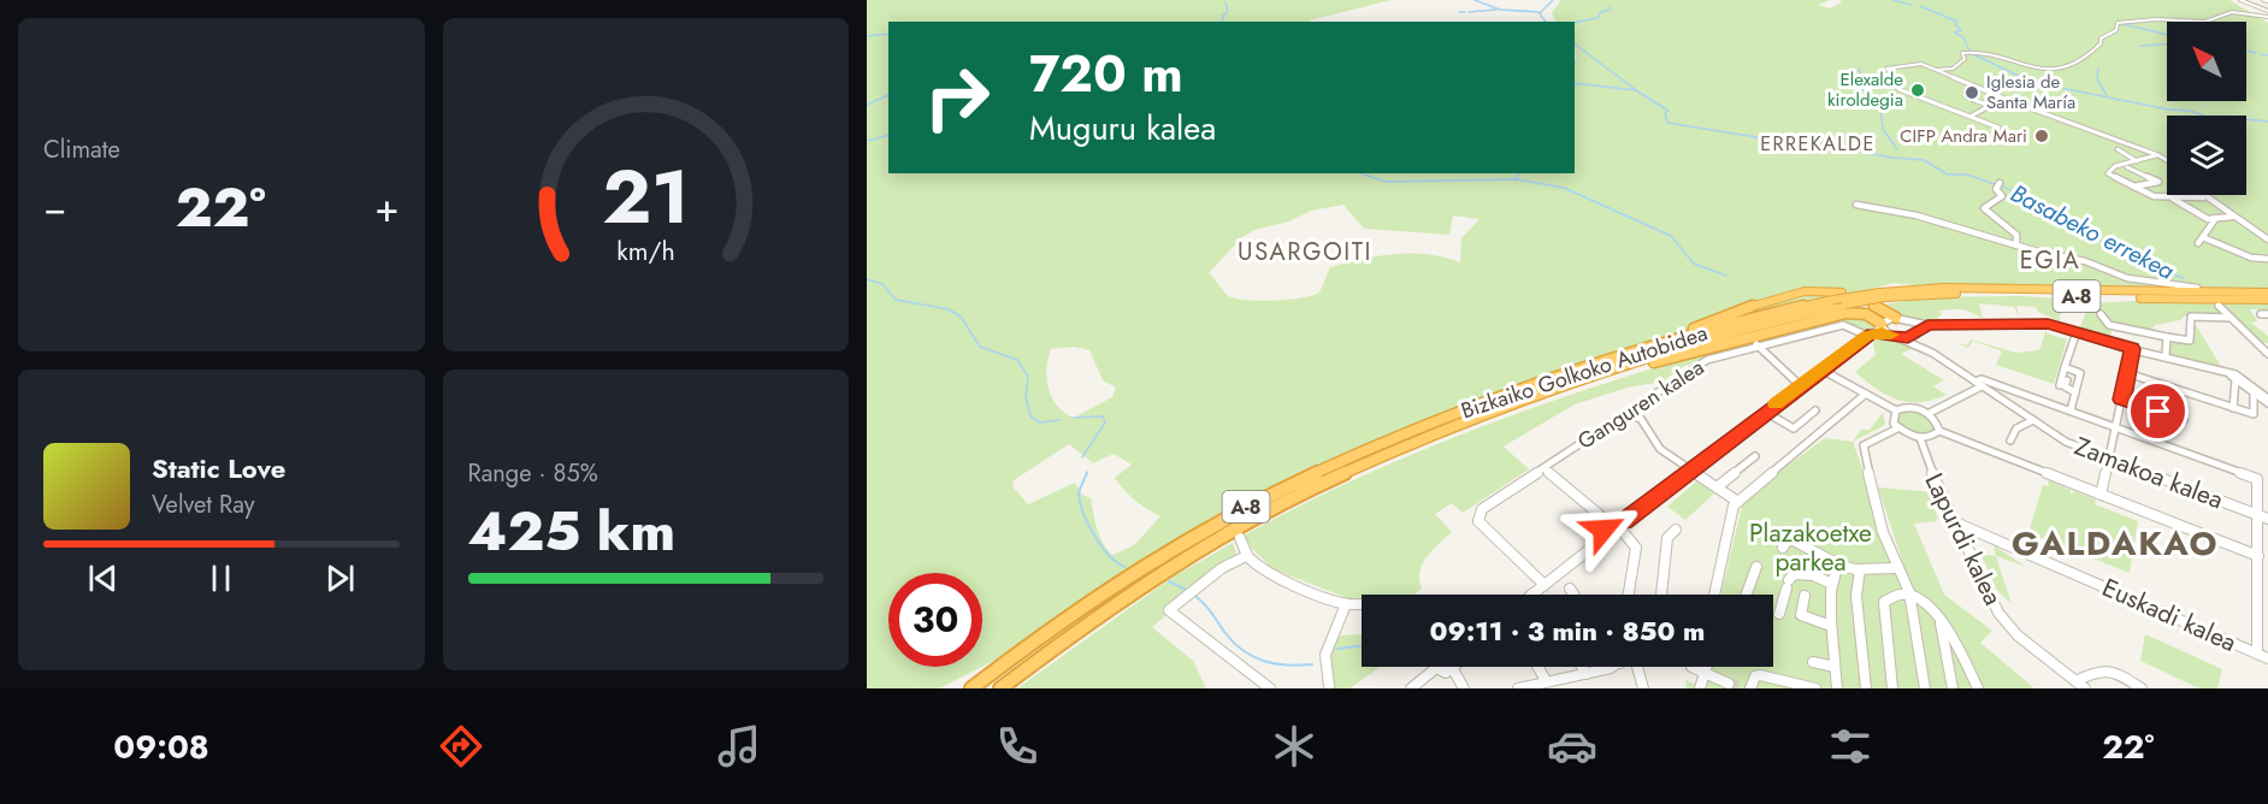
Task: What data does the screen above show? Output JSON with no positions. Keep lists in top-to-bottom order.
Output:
{
  "streets": {
    "highway": ["A-8", "Bizkaiko Golkoko Autobidea"],
    "street": [
      "Ganguren kalea",
      "Zamakoa kalea",
      "Lapurdi kalea",
      "Euskadi kalea"
    ]
  },
  "crossings": [
    ["Ganguren kalea", "Zamakoa kalea"],
    ["Lapurdi kalea", "Euskadi kalea"]
  ],
  "districts": [
    "ERREKALDE",
    "USARGOITI",
    "EGIA",
    "GALDAKAO"
  ],
  "water": ["Basabeko errekea"],
  "parks": ["Plazakoetxe parkea"],
  "places": ["Elexalde kiroldegia", "Iglesia de Santa María", "CIFP Andra Mari"],
  "north": "top left",
  "page": {
    "tile": [
      "Climate",
      ["Range · 85%", "425 km"]
    ],
    "turn": ["720 m", "Muguru kalea"],
    "heat": ["−", "22°", "+"],
    "song": ["Static Love", "Velvet Ray"],
    "limit": "30",
    "trip": "09:11 · 3 min · 850 m",
    "tabs": ["09:08", "22°"],
    "gauge": ["21", "km/h"]
  }
}
